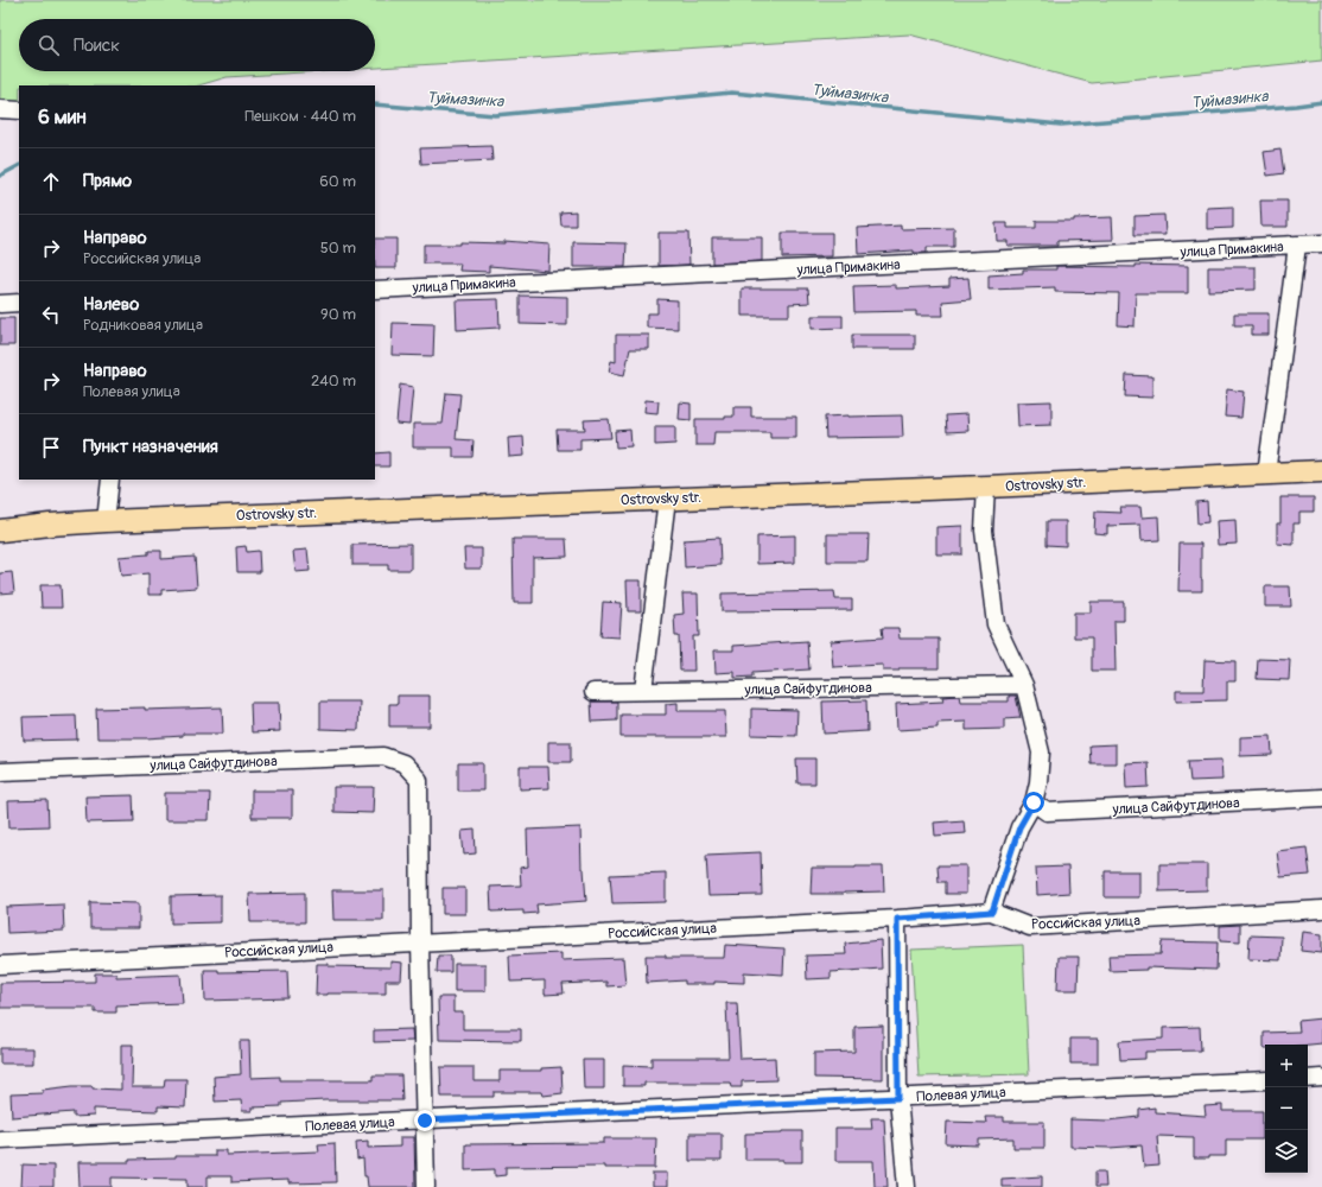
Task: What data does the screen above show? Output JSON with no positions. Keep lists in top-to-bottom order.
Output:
{
  "streets": {
    "main road": ["Ostrovsky str."],
    "street": [
      "улица Примакина",
      "улица Сайфутдинова",
      "Российская улица",
      "Полевая улица"
    ]
  },
  "crossings": [
    ["улица Сайфутдинова", "Российская улица"]
  ],
  "water": ["Туймазинка"],
  "page": {
    "search": "Поиск",
    "heading": ["6 мин", "Пешком · 440 m"],
    "list": [
      ["Прямо", "60 m"],
      ["Направо", "Российская улица", "50 m"],
      ["Налево", "Родниковая улица", "90 m"],
      ["Направо", "Полевая улица", "240 m"],
      "Пункт назначения"
    ],
    "map_buttons": ["+", "−"]
  }
}
